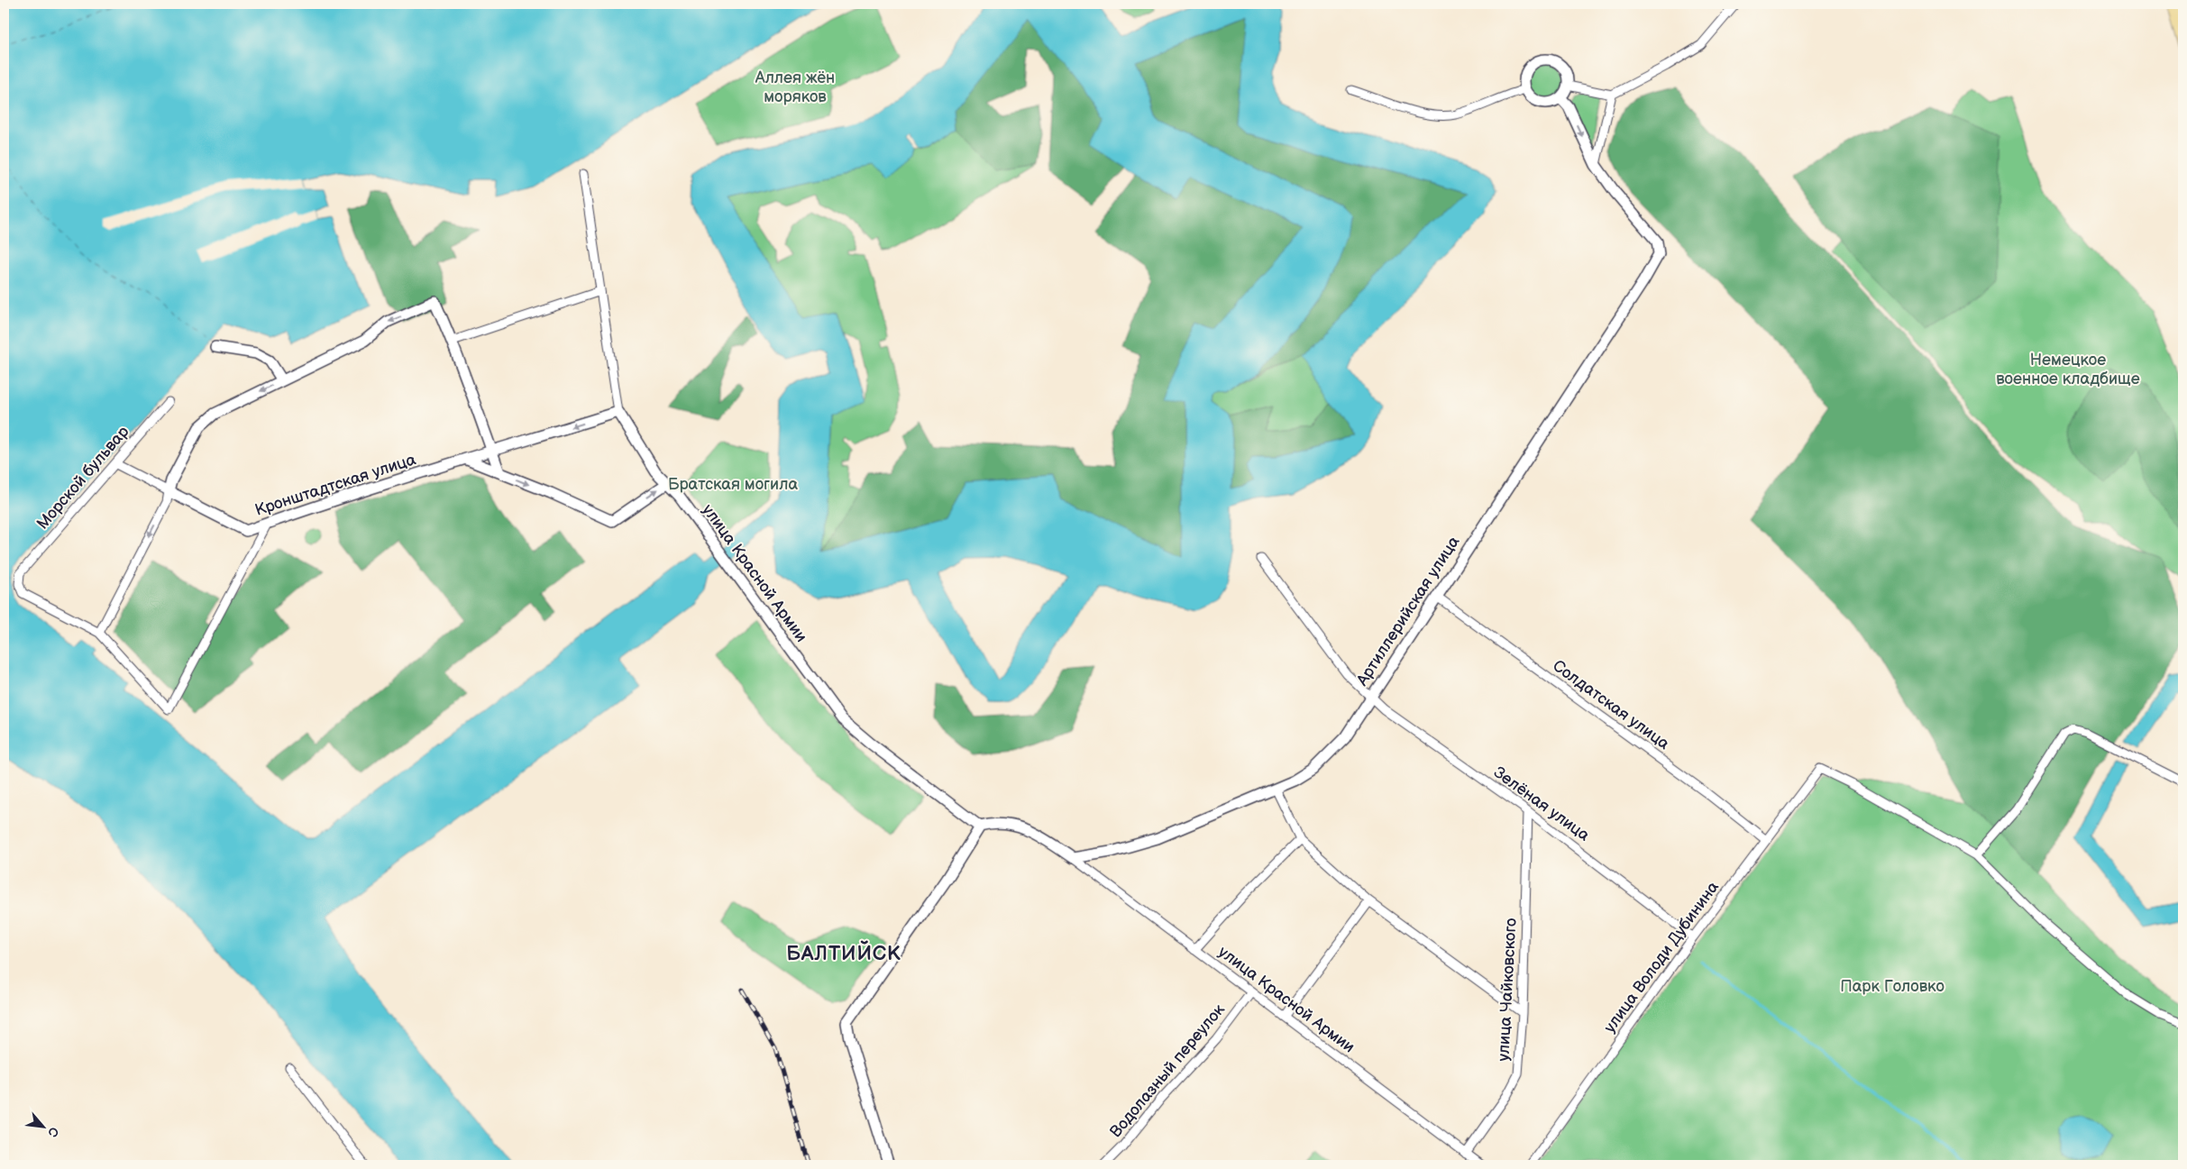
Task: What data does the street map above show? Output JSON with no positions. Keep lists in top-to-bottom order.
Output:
{
  "streets": {
    "street": [
      "Морской бульвар",
      "Кронштадтская улица",
      "улица Красной Армии",
      "Артиллерийская улица",
      "Солдатская улица",
      "Зелёная улица",
      "улица Володи Дубинина",
      "улица Чайковского",
      "Водолазный переулок"
    ]
  },
  "crossings": [
    ["Кронштадтская улица", "улица Красной Армии"],
    ["улица Красной Армии", "Артиллерийская улица"],
    ["улица Красной Армии", "улица Чайковского"],
    ["улица Красной Армии", "Водолазный переулок"],
    ["Артиллерийская улица", "Солдатская улица"],
    ["Артиллерийская улица", "Зелёная улица"],
    ["Солдатская улица", "улица Володи Дубинина"],
    ["Зелёная улица", "улица Володи Дубинина"],
    ["Зелёная улица", "улица Чайковского"]
  ],
  "districts": ["БАЛТИЙСК"],
  "parks": [
    "Аллея жён моряков",
    "Немецкое военное кладбище",
    "Братская могила",
    "Парк Головко"
  ],
  "north": "bottom right"
}
